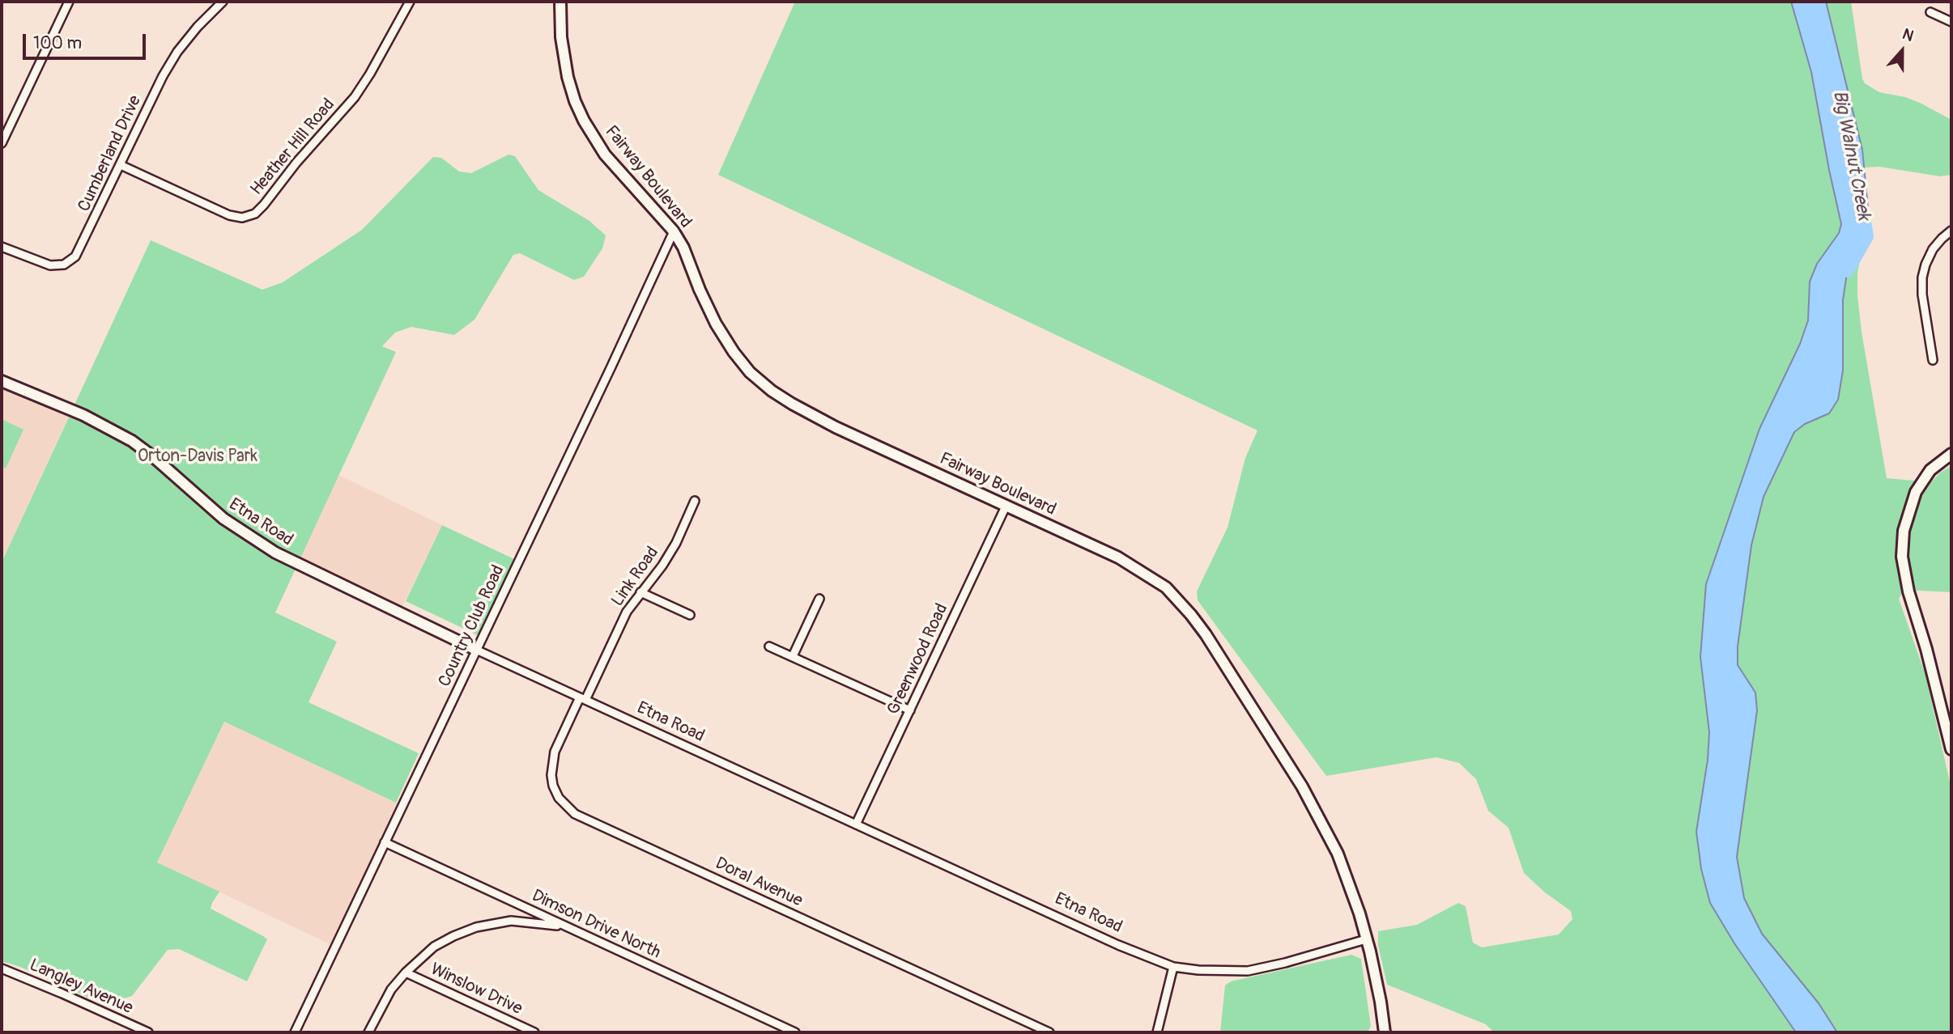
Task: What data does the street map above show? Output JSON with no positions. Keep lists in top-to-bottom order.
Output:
{
  "streets": {
    "street": [
      "Heather Hill Road",
      "Cumberland Drive",
      "Fairway Boulevard",
      "Etna Road",
      "Link Road",
      "Country Club Road",
      "Greenwood Road",
      "Doral Avenue",
      "Dimson Drive North",
      "Langley Avenue",
      "Winslow Drive"
    ]
  },
  "crossings": [
    ["Heather Hill Road", "Cumberland Drive"],
    ["Fairway Boulevard", "Etna Road"],
    ["Fairway Boulevard", "Country Club Road"],
    ["Fairway Boulevard", "Greenwood Road"],
    ["Etna Road", "Link Road"],
    ["Etna Road", "Country Club Road"],
    ["Etna Road", "Greenwood Road"],
    ["Etna Road", "Doral Avenue"],
    ["Link Road", "Doral Avenue"],
    ["Country Club Road", "Dimson Drive North"]
  ],
  "water": ["Big Walnut Creek"],
  "parks": ["Orton-Davis Park"],
  "scale_bar": "100 m",
  "north": "top"
}
